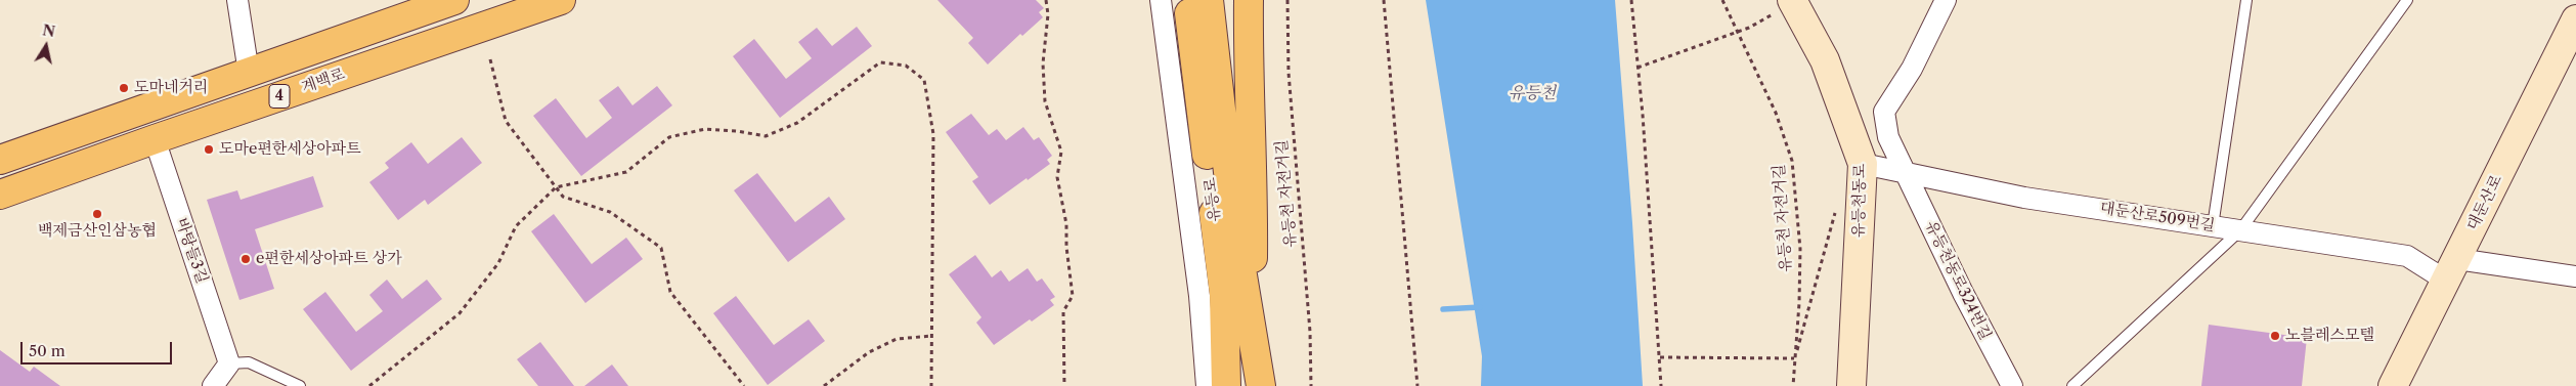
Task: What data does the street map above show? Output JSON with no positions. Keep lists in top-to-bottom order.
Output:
{
  "streets": {
    "main road": [
      "계백로",
      "4",
      "유등로",
      "유등천동로",
      "대둔산로"
    ],
    "street": ["대둔산로509번길", "바탕들3길", "유등천동로324번길"],
    "path": ["유등천 자전거길"]
  },
  "crossings": [
    ["계백로", "바탕들3길"],
    ["유등천동로", "대둔산로509번길"],
    ["대둔산로", "대둔산로509번길"],
    ["대둔산로509번길", "유등천동로324번길"]
  ],
  "water": ["유등천"],
  "places": [
    "도마네거리",
    "도마e편한세상아파트",
    "백제금산인삼농협",
    "e편한세상아파트 상가",
    "노블레스모텔"
  ],
  "scale_bar": "50 m",
  "north": "top"
}
